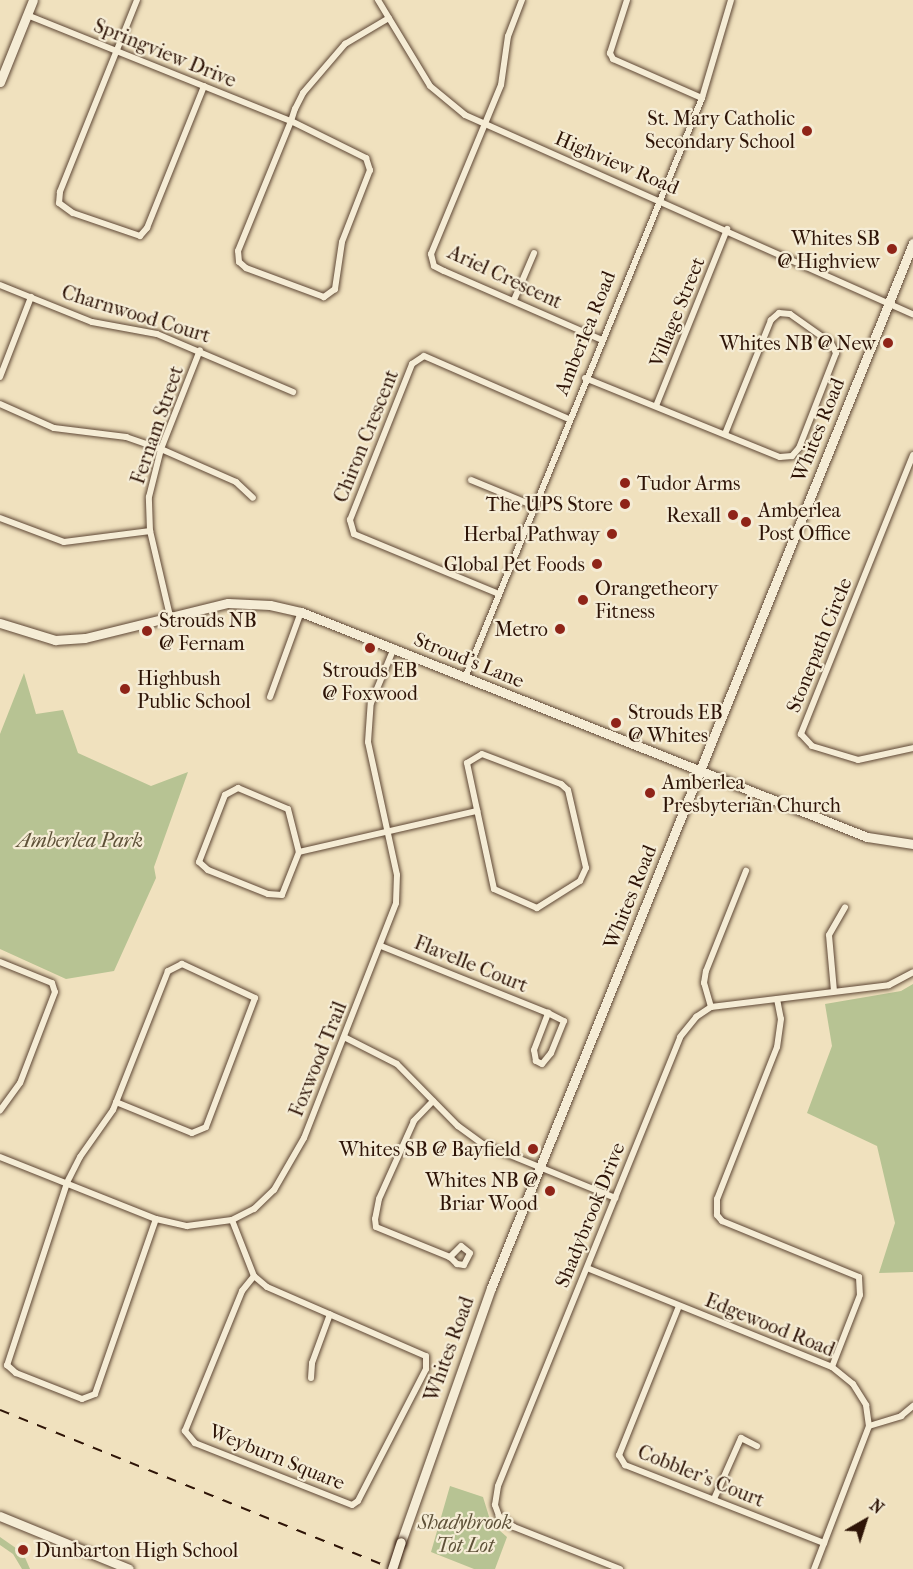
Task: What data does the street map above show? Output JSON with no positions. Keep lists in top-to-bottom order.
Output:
{
  "streets": {
    "main road": ["Whites Road", "Stroud's Lane"],
    "street": [
      "Springview Drive",
      "Highview Road",
      "Ariel Crescent",
      "Village Street",
      "Charnwood Court",
      "Amberlea Road",
      "Fernam Street",
      "Chiron Crescent",
      "Stonepath Circle",
      "Flavelle Court",
      "Foxwood Trail",
      "Shadybrook Drive",
      "Edgewood Road",
      "Weyburn Square",
      "Cobbler's Court"
    ]
  },
  "crossings": [
    ["Highview Road", "Ariel Crescent"],
    ["Highview Road", "Village Street"],
    ["Highview Road", "Amberlea Road"],
    ["Highview Road", "Whites Road"],
    ["Ariel Crescent", "Amberlea Road"],
    ["Charnwood Court", "Fernam Street"],
    ["Amberlea Road", "Chiron Crescent"],
    ["Amberlea Road", "Stroud's Lane"],
    ["Fernam Street", "Stroud's Lane"],
    ["Whites Road", "Stroud's Lane"],
    ["Stroud's Lane", "Foxwood Trail"],
    ["Flavelle Court", "Foxwood Trail"],
    ["Shadybrook Drive", "Edgewood Road"],
    ["Edgewood Road", "Cobbler's Court"]
  ],
  "parks": ["Amberlea Park", "Shadybrook Tot Lot"],
  "places": [
    "St. Mary Catholic Secondary School",
    "Whites SB @ Highview",
    "Whites NB @ New",
    "Tudor Arms",
    "The UPS Store",
    "Rexall",
    "Amberlea Post Office",
    "Herbal Pathway",
    "Global Pet Foods",
    "Orangetheory Fitness",
    "Metro",
    "Strouds NB @ Fernam",
    "Strouds EB @ Foxwood",
    "Highbush Public School",
    "Strouds EB @ Whites",
    "Amberlea Presbyterian Church",
    "Whites SB @ Bayfield",
    "Whites NB @ Briar Wood",
    "Dunbarton High School"
  ],
  "north": "top right"
}
